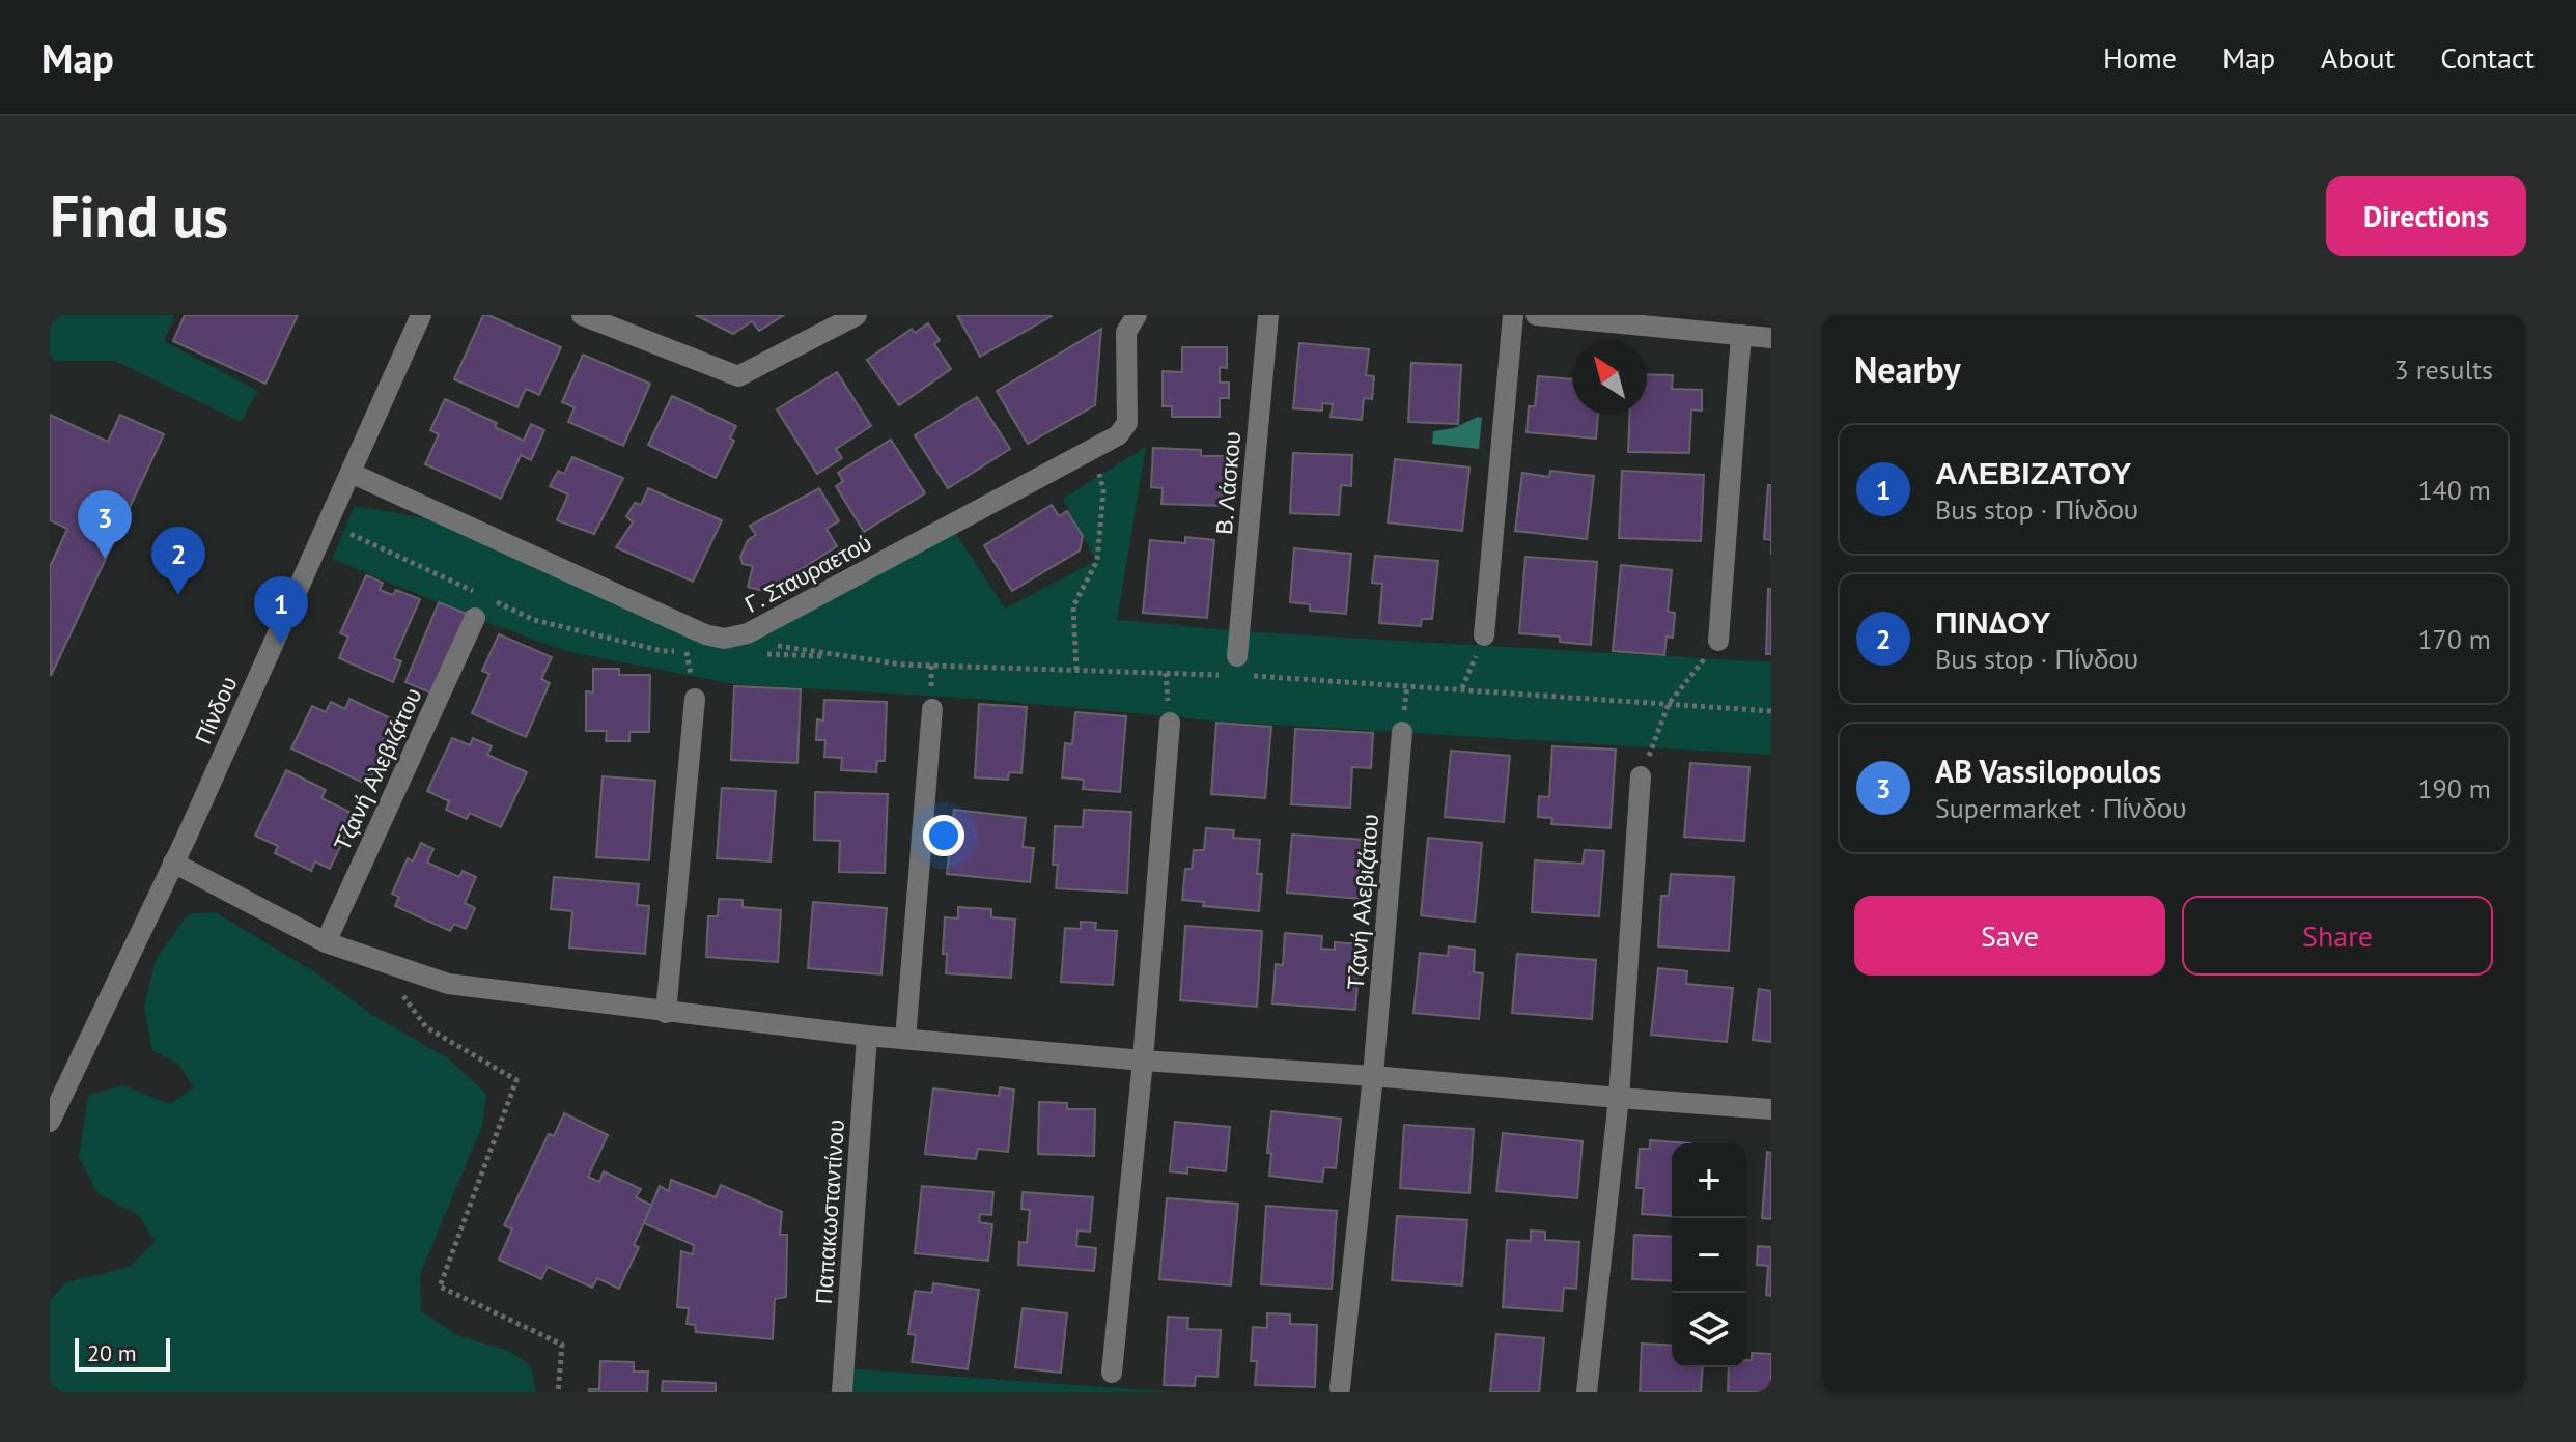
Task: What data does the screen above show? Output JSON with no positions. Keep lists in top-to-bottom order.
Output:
{
  "streets": {
    "street": [
      "Β. Λάσκου",
      "Γ. Σταυραετού",
      "Πίνδου",
      "Τζανή Αλεβιζάτου",
      "Παπακωσταντίνου"
    ]
  },
  "crossings": [
    ["Γ. Σταυραετού", "Πίνδου"]
  ],
  "scale_bar": "20 m",
  "north": "top left",
  "page": {
    "header": "Map",
    "nav": [
      "Home",
      "Map",
      "About",
      "Contact"
    ],
    "buttons": [
      "Directions",
      ["Save", "Share"]
    ],
    "title": "Find us",
    "heading": ["Nearby", "3 results"],
    "list": [
      {
        "mark": "1",
        "name": "ΑΛΕΒΙΖΑΤΟΥ",
        "note": "Bus stop · Πίνδου",
        "value": "140 m"
      },
      {
        "mark": "2",
        "name": "ΠΙΝΔΟΥ",
        "note": "Bus stop · Πίνδου",
        "value": "170 m"
      },
      {
        "mark": "3",
        "name": "AB Vassilopoulos",
        "note": "Supermarket · Πίνδου",
        "value": "190 m"
      }
    ],
    "pins": ["3", "2", "1"],
    "map_buttons": ["+", "−"],
    "scale": "20 m"
  }
}
